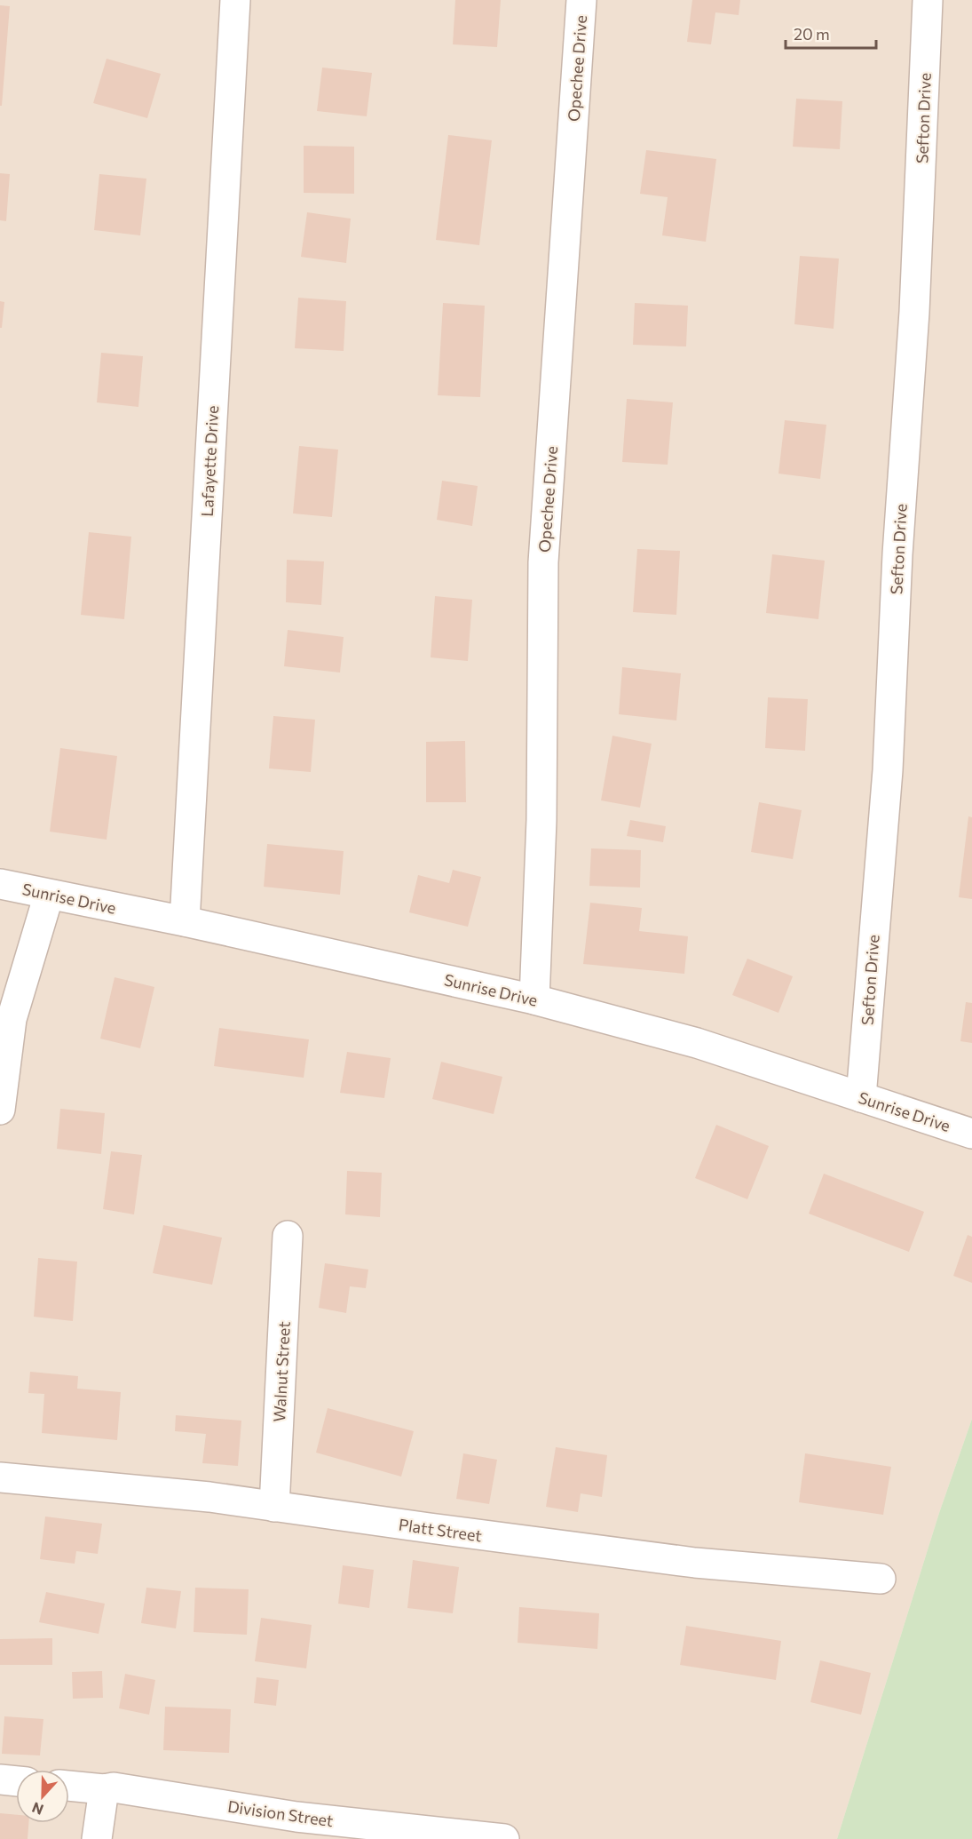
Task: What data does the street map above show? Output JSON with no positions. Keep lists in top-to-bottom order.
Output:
{
  "streets": {
    "street": [
      "Opechee Drive",
      "Sefton Drive",
      "Lafayette Drive",
      "Sunrise Drive",
      "Walnut Street",
      "Platt Street",
      "Division Street"
    ]
  },
  "crossings": [
    ["Opechee Drive", "Sunrise Drive"],
    ["Sefton Drive", "Sunrise Drive"],
    ["Lafayette Drive", "Sunrise Drive"],
    ["Walnut Street", "Platt Street"]
  ],
  "scale_bar": "20 m",
  "north": "bottom"
}
